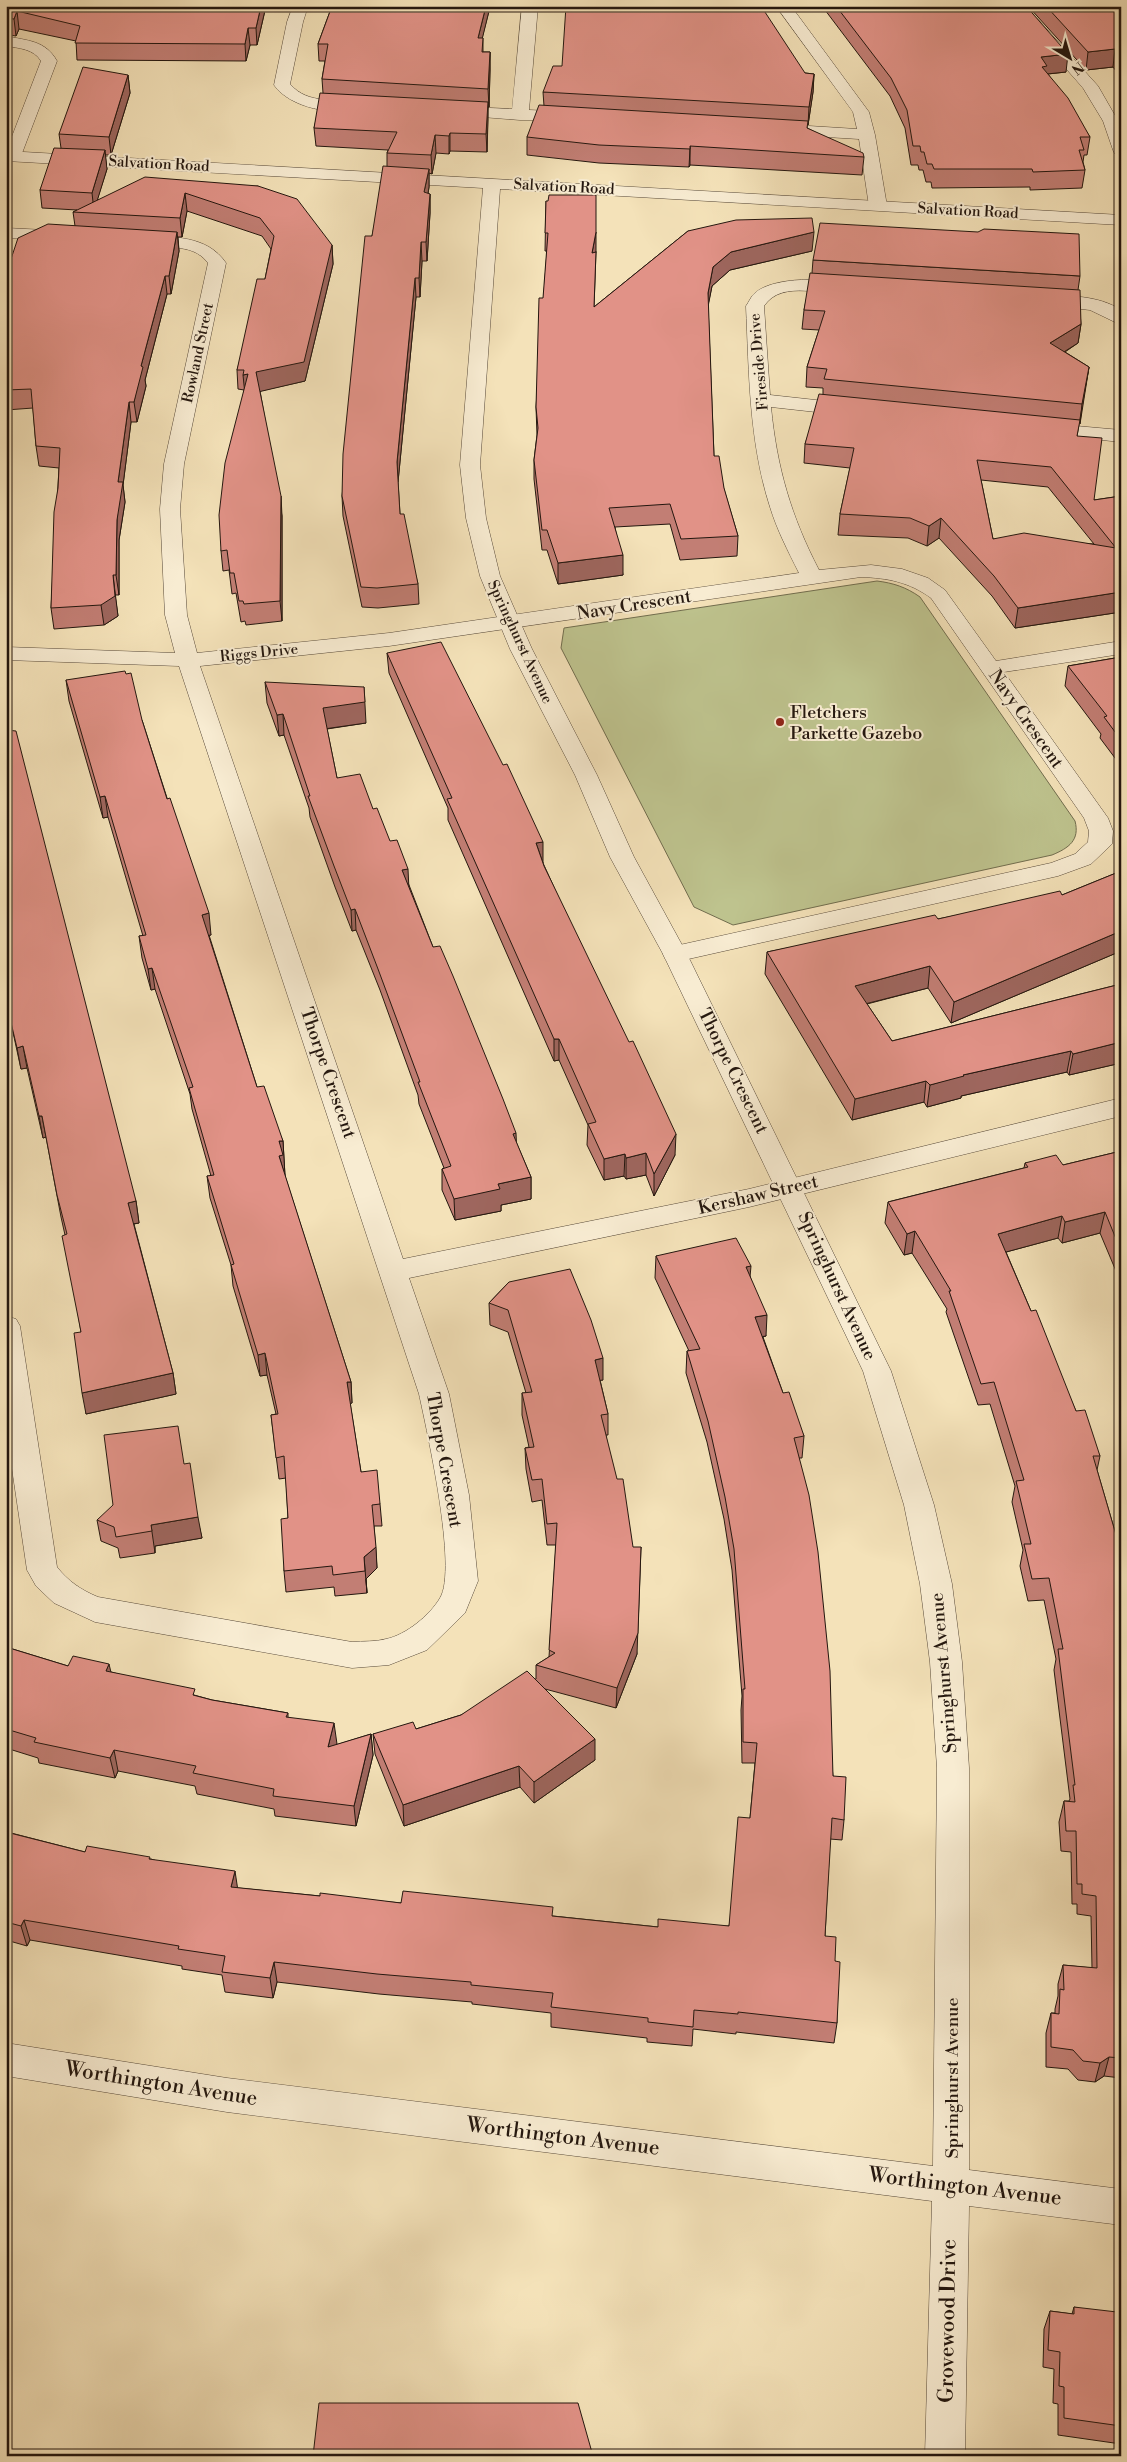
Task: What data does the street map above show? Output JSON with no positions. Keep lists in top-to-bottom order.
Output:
{
  "streets": {
    "street": [
      "Salvation Road",
      "Rowland Street",
      "Fireside Drive",
      "Navy Crescent",
      "Springhurst Avenue",
      "Riggs Drive",
      "Thorpe Crescent",
      "Kershaw Street",
      "Worthington Avenue",
      "Grovewood Drive"
    ]
  },
  "crossings": [
    ["Salvation Road", "Springhurst Avenue"],
    ["Rowland Street", "Riggs Drive"],
    ["Rowland Street", "Thorpe Crescent"],
    ["Fireside Drive", "Navy Crescent"],
    ["Navy Crescent", "Springhurst Avenue"],
    ["Navy Crescent", "Riggs Drive"],
    ["Navy Crescent", "Thorpe Crescent"],
    ["Springhurst Avenue", "Riggs Drive"],
    ["Springhurst Avenue", "Thorpe Crescent"],
    ["Springhurst Avenue", "Kershaw Street"],
    ["Springhurst Avenue", "Worthington Avenue"],
    ["Springhurst Avenue", "Grovewood Drive"],
    ["Riggs Drive", "Thorpe Crescent"],
    ["Thorpe Crescent", "Kershaw Street"],
    ["Worthington Avenue", "Grovewood Drive"]
  ],
  "places": ["Fletchers Parkette Gazebo"],
  "north": "bottom right"
}
